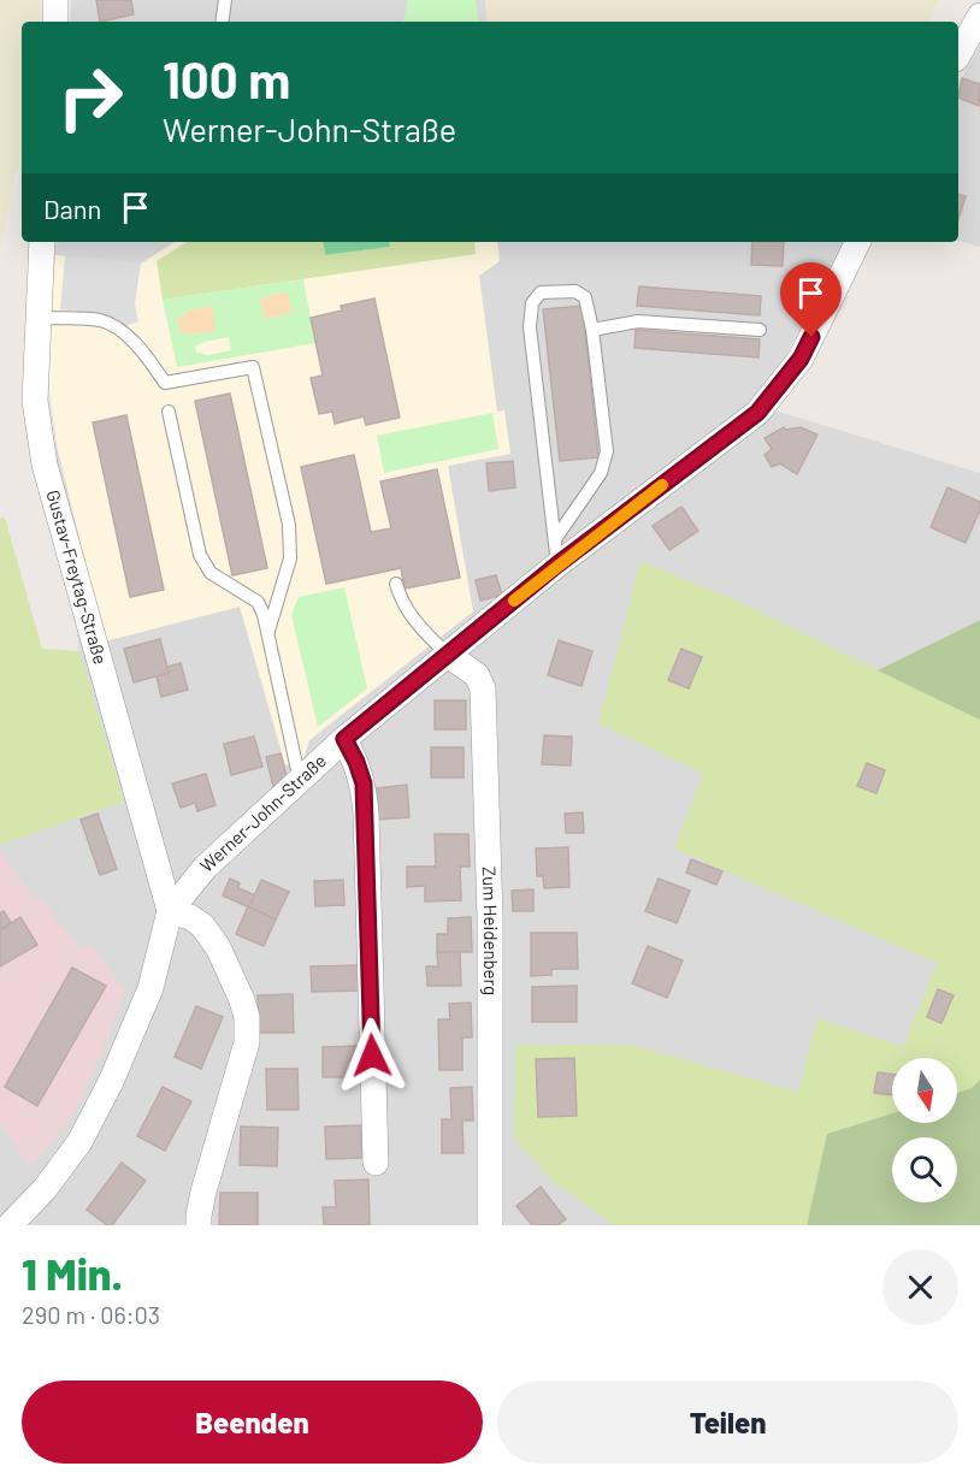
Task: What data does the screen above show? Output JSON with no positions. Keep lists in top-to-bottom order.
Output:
{
  "streets": {
    "street": ["Gustav-Freytag-Straße", "Werner-John-Straße", "Zum Heidenberg"]
  },
  "crossings": [
    ["Gustav-Freytag-Straße", "Werner-John-Straße"],
    ["Werner-John-Straße", "Zum Heidenberg"]
  ],
  "north": "bottom",
  "page": {
    "turn": ["100 m", "Werner-John-Straße"],
    "then": "Dann",
    "heading": ["1 Min.", "290 m · 06:03"],
    "buttons": ["Beenden", "Teilen"]
  }
}
